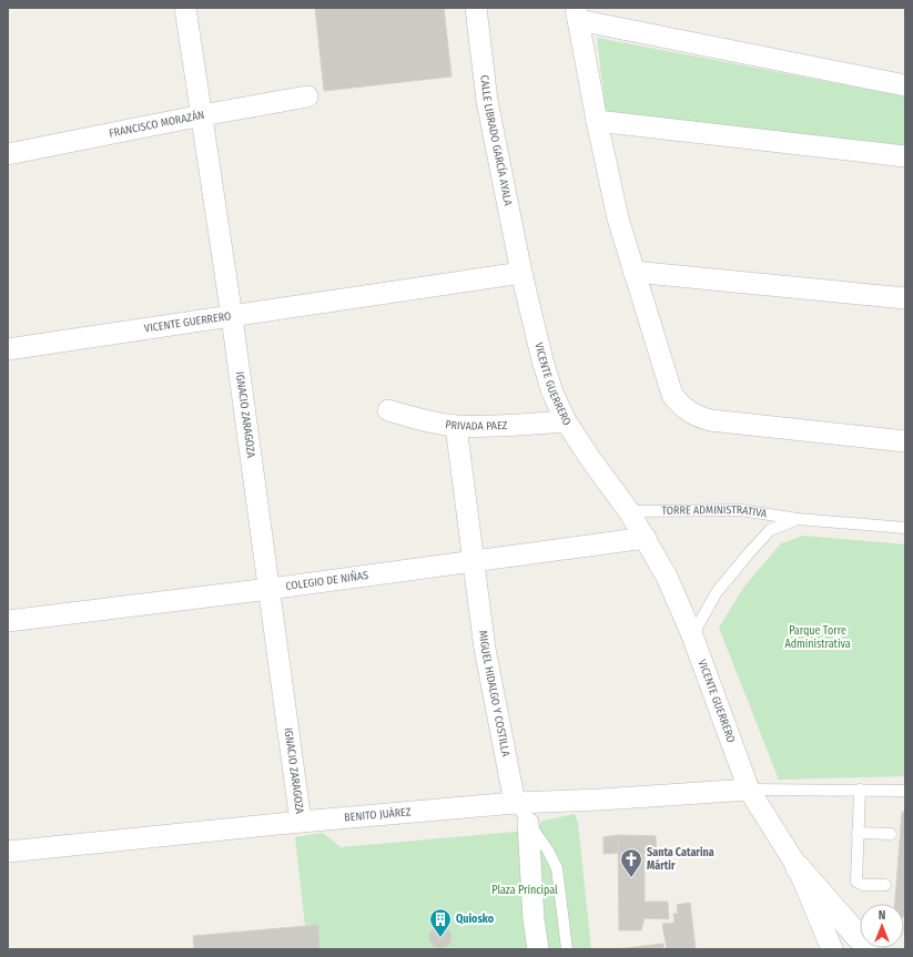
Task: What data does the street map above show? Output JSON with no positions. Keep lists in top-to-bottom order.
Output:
{
  "streets": {
    "street": [
      "FRANCISCO MORAZÁN",
      "CALLE LIBRADO GARCÍA AYALA",
      "VICENTE GUERRERO",
      "IGNACIO ZARAGOZA",
      "PRIVADA PAEZ",
      "COLEGIO DE NIÑAS",
      "MIGUEL HIDALGO Y COSTILLA",
      "BENITO JUÁREZ"
    ],
    "lane": ["TORRE ADMINISTRATIVA"]
  },
  "crossings": [
    ["FRANCISCO MORAZÁN", "IGNACIO ZARAGOZA"],
    ["CALLE LIBRADO GARCÍA AYALA", "VICENTE GUERRERO"],
    ["VICENTE GUERRERO", "IGNACIO ZARAGOZA"],
    ["VICENTE GUERRERO", "PRIVADA PAEZ"],
    ["VICENTE GUERRERO", "TORRE ADMINISTRATIVA"],
    ["VICENTE GUERRERO", "COLEGIO DE NIÑAS"],
    ["VICENTE GUERRERO", "BENITO JUÁREZ"],
    ["IGNACIO ZARAGOZA", "COLEGIO DE NIÑAS"],
    ["IGNACIO ZARAGOZA", "BENITO JUÁREZ"],
    ["PRIVADA PAEZ", "MIGUEL HIDALGO Y COSTILLA"],
    ["COLEGIO DE NIÑAS", "MIGUEL HIDALGO Y COSTILLA"],
    ["MIGUEL HIDALGO Y COSTILLA", "BENITO JUÁREZ"]
  ],
  "parks": ["Parque Torre Administrativa", "Plaza Principal"],
  "places": {
    "church": ["Santa Catarina Mártir"],
    "building": ["Quiosko"]
  },
  "north": "top"
}
